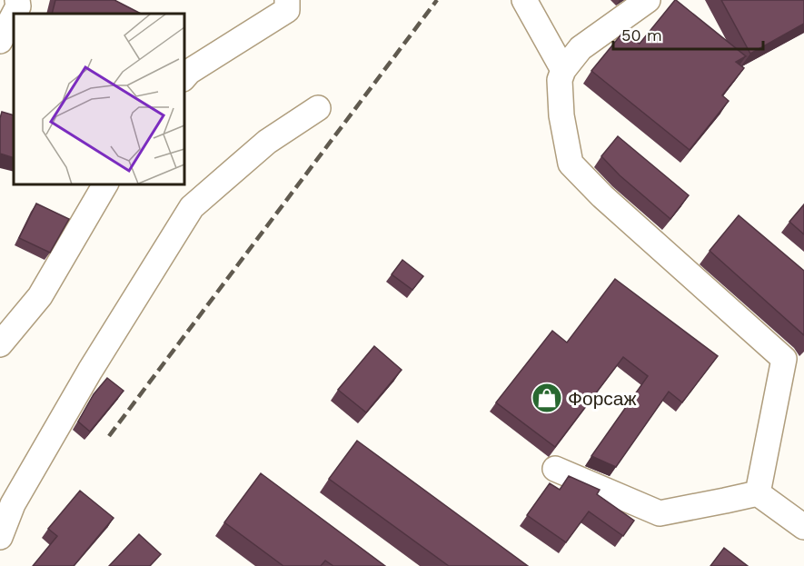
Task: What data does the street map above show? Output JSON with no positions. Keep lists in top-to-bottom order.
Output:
{
  "places": {
    "shop": ["Форсаж"]
  },
  "scale_bar": "50 m"
}
